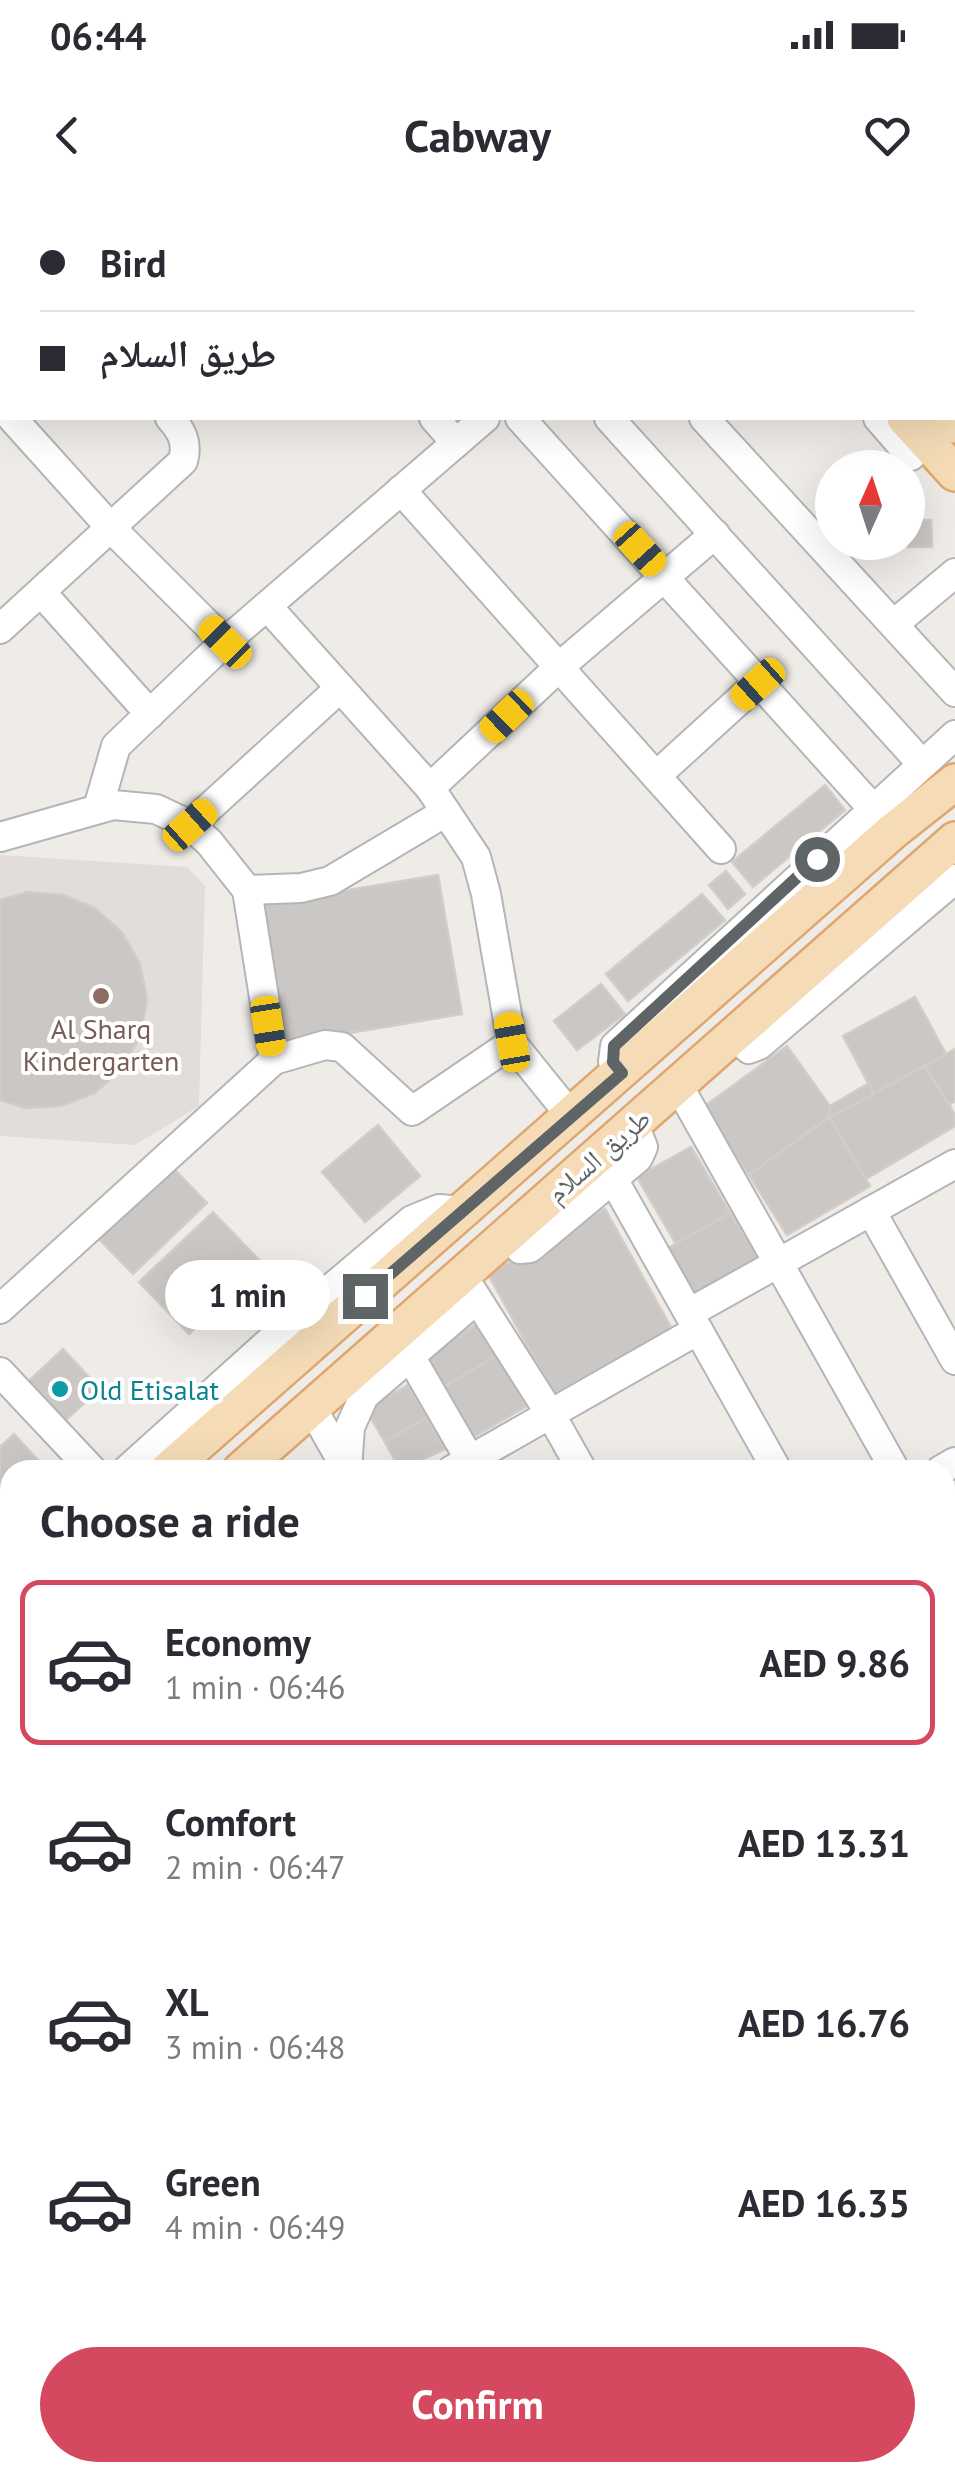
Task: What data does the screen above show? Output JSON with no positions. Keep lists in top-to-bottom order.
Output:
{
  "streets": {
    "main road": ["طريق السلام"]
  },
  "places": ["Al Sharq Kindergarten", "Old Etisalat"],
  "north": "top",
  "page": {
    "status": "06:44",
    "header": "Cabway",
    "banner": ["Bird", "طريق السلام"],
    "bubble": "1 min",
    "heading": "Choose a ride",
    "list": [
      {
        "name": "Economy",
        "note": "1 min · 06:46",
        "value": "AED 9.86"
      },
      {
        "name": "Comfort",
        "note": "2 min · 06:47",
        "value": "AED 13.31"
      },
      {
        "name": "XL",
        "note": "3 min · 06:48",
        "value": "AED 16.76"
      },
      {
        "name": "Green",
        "note": "4 min · 06:49",
        "value": "AED 16.35"
      }
    ],
    "buttons": "Confirm"
  }
}
